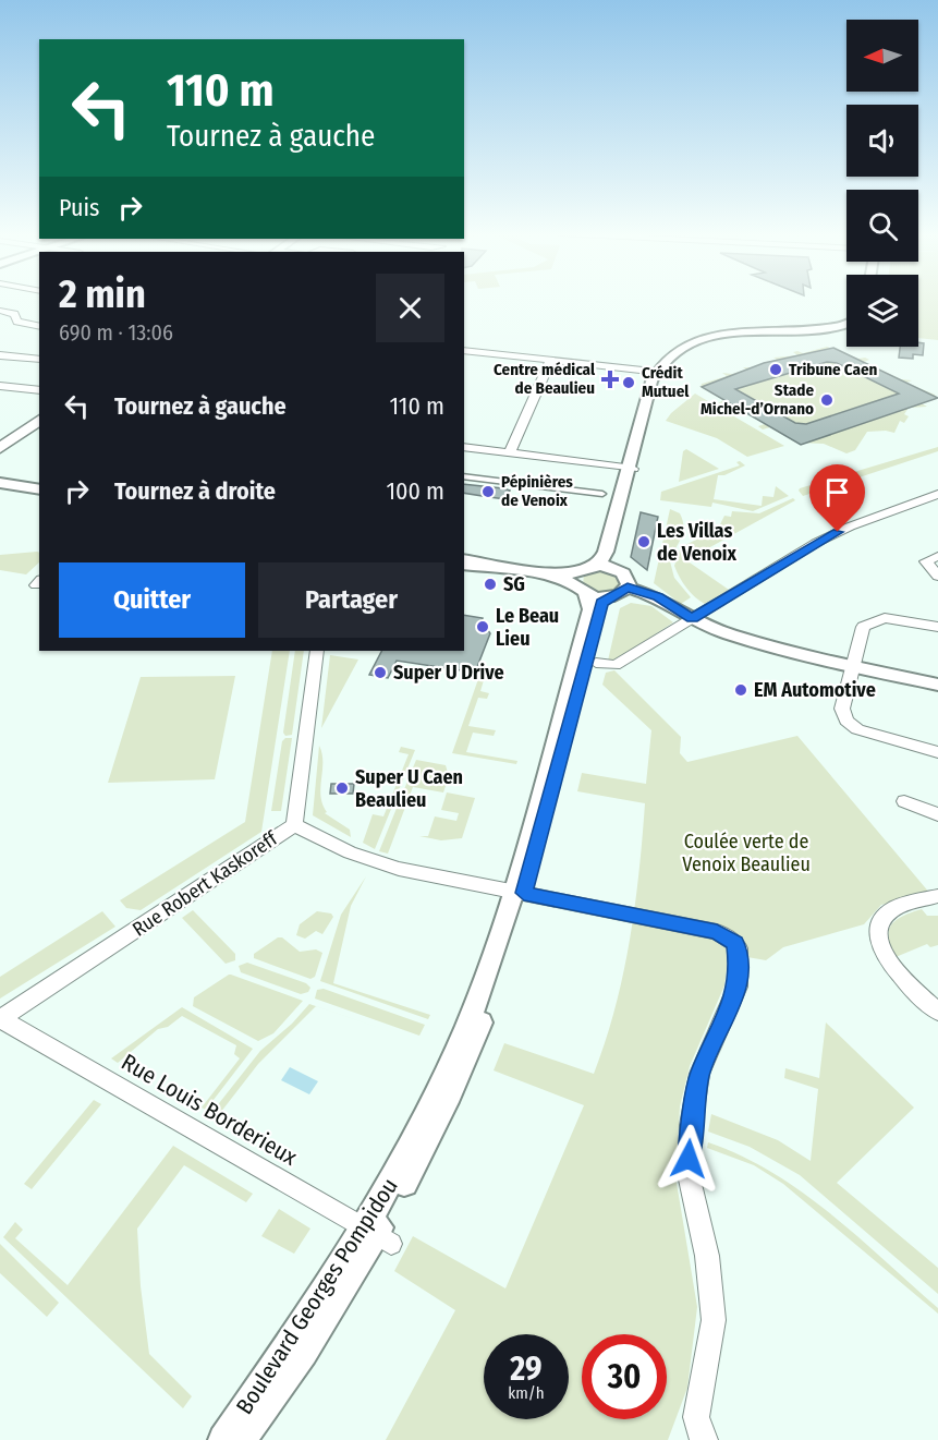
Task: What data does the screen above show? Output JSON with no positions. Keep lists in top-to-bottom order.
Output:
{
  "streets": {
    "street": ["Rue Robert Kaskoreff", "Rue Louis Borderieux", "Boulevard Georges Pompidou"]
  },
  "crossings": [
    ["Rue Robert Kaskoreff", "Rue Louis Borderieux"],
    ["Rue Louis Borderieux", "Boulevard Georges Pompidou"]
  ],
  "parks": ["Coulée verte de Venoix Beaulieu"],
  "places": {
    "other": [
      "Tribune Caen",
      "Crédit Mutuel",
      "Stade Michel-d’Ornano",
      "Pépinières de Venoix",
      "Les Villas de Venoix",
      "SG",
      "Le Beau Lieu",
      "Super U Drive",
      "EM Automotive",
      "Super U Caen Beaulieu"
    ],
    "health": ["Centre médical de Beaulieu"]
  },
  "north": "left",
  "page": {
    "turn": ["110 m", "Tournez à gauche"],
    "then": "Puis",
    "heading": ["2 min", "690 m · 13:06"],
    "list": [
      {
        "name": "Tournez à gauche",
        "value": "110 m"
      },
      {
        "name": "Tournez à droite",
        "value": "100 m"
      }
    ],
    "buttons": ["Quitter", "Partager"],
    "speed": "29 km/h",
    "limit": "30"
  }
}
